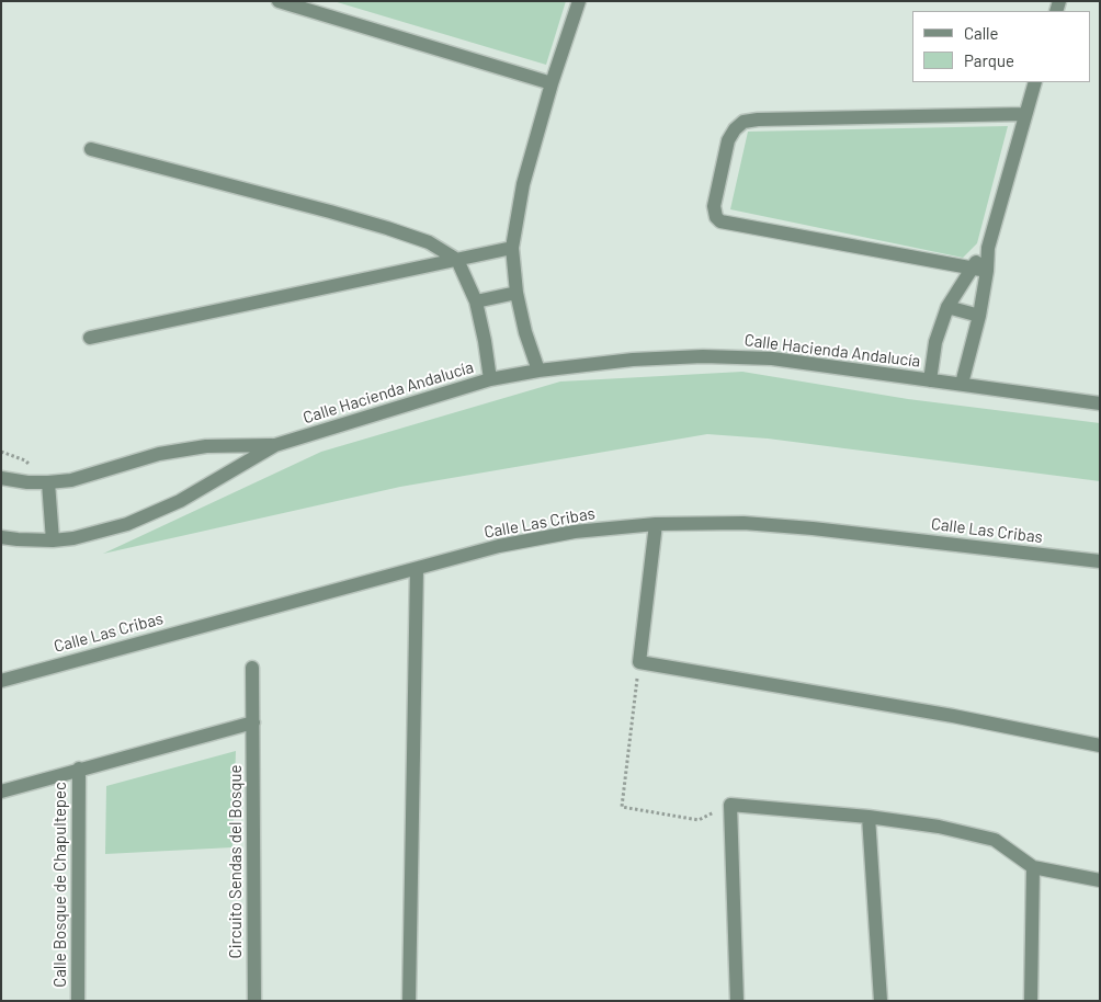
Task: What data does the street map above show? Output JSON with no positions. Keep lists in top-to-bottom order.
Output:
{
  "streets": {
    "street": [
      "Calle Hacienda Andalucía",
      "Calle Las Cribas",
      "Circuito Sendas del Bosque",
      "Calle Bosque de Chapultepec"
    ]
  },
  "legend": ["Calle", "Parque"]
}
